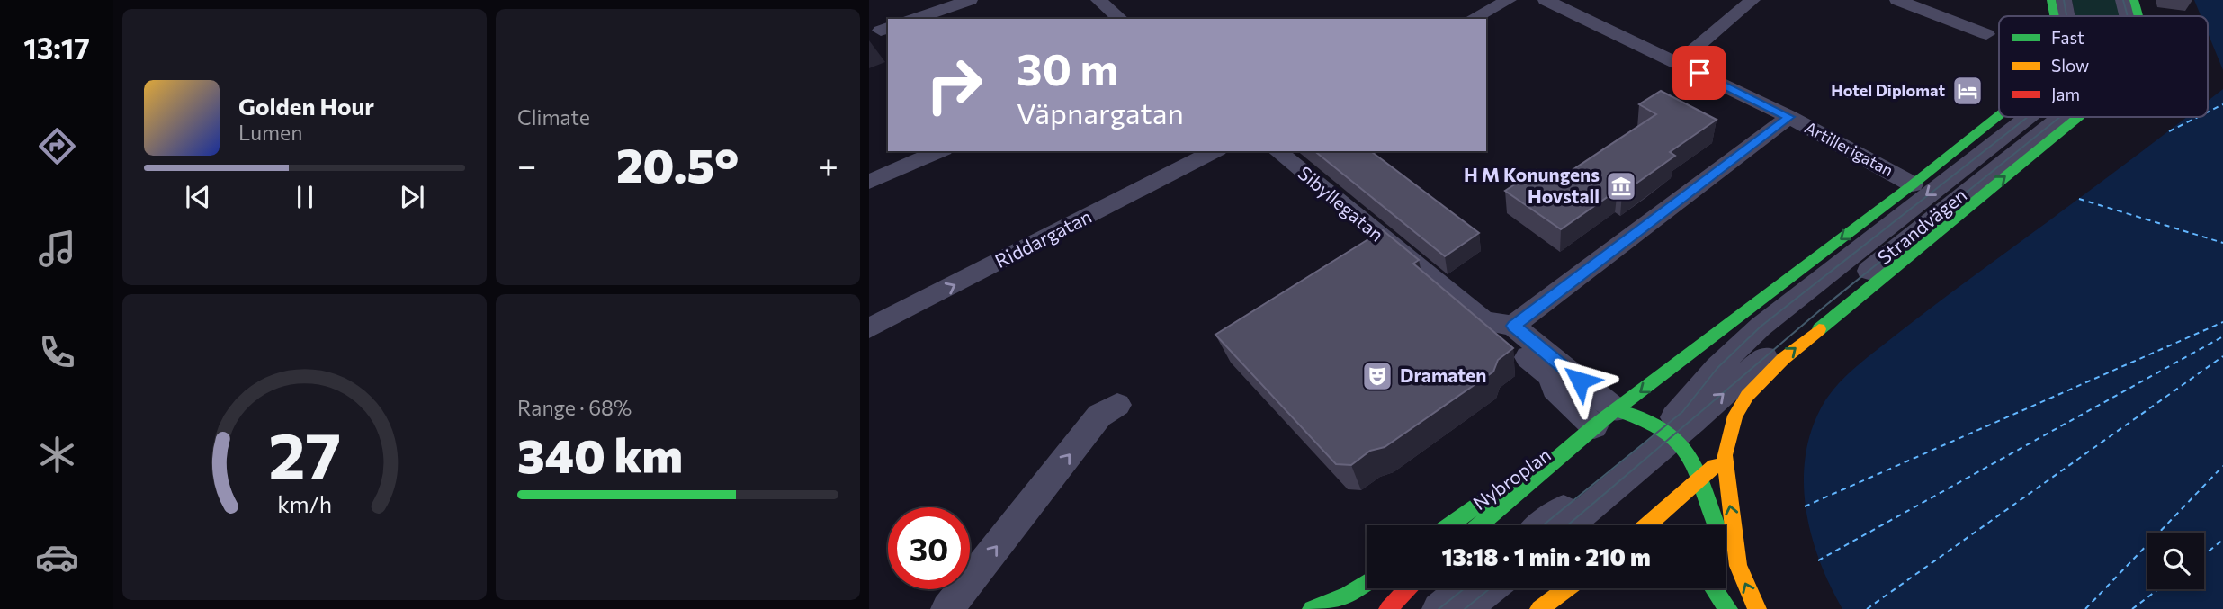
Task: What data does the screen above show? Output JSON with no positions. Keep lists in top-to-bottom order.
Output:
{
  "streets": {
    "street": [
      "Artillerigatan",
      "Sibyllegatan",
      "Strandvägen",
      "Riddargatan",
      "Nybroplan"
    ]
  },
  "crossings": [
    ["Artillerigatan", "Strandvägen"],
    ["Sibyllegatan", "Strandvägen"],
    ["Sibyllegatan", "Nybroplan"],
    ["Strandvägen", "Nybroplan"]
  ],
  "places": {
    "hotel": ["Hotel Diplomat"],
    "museum": ["H M Konungens Hovstall"],
    "theatre": ["Dramaten"]
  },
  "legend": ["Fast", "Slow", "Jam"],
  "page": {
    "tabs": "13:17",
    "tile": [
      "Climate",
      ["Range · 68%", "340 km"]
    ],
    "turn": ["30 m", "Väpnargatan"],
    "song": ["Golden Hour", "Lumen"],
    "heat": ["−", "20.5°", "+"],
    "limit": "30",
    "trip": "13:18 · 1 min · 210 m",
    "gauge": ["27", "km/h"]
  }
}
